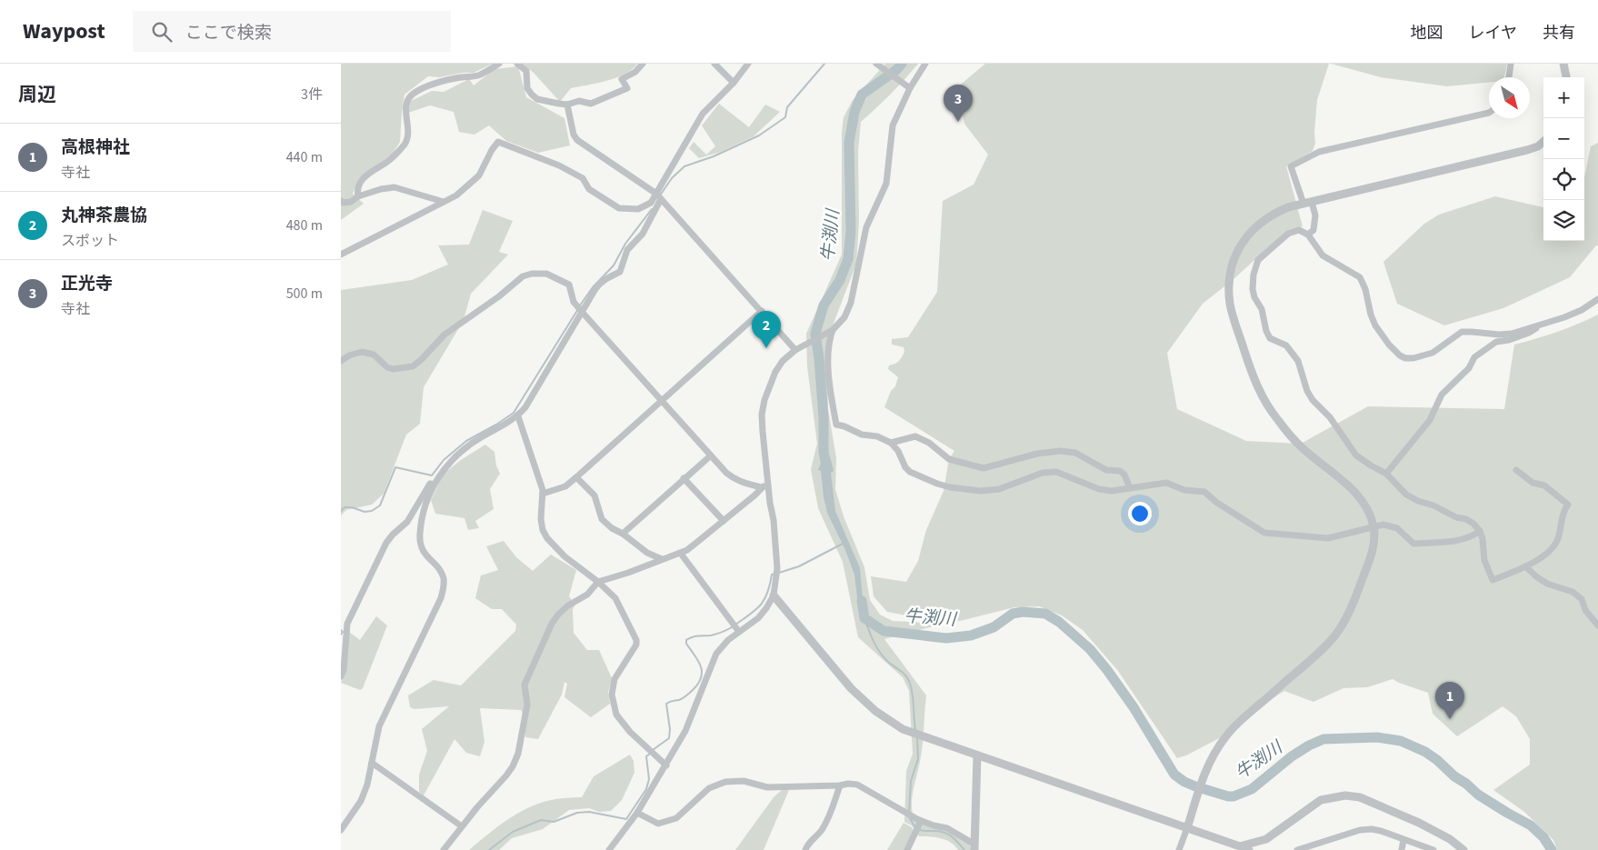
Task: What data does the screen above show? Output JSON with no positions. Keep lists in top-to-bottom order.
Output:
{
  "water": ["牛渕川"],
  "north": "bottom right",
  "page": {
    "header": "Waypost",
    "search": "ここで検索",
    "nav": ["地図", "レイヤ", "共有"],
    "heading": ["周辺", "3件"],
    "map_buttons": ["+", "−"],
    "pins": ["3", "2", "1"],
    "list": [
      {
        "mark": "1",
        "name": "高根神社",
        "note": "寺社",
        "value": "440 m"
      },
      {
        "mark": "2",
        "name": "丸神茶農協",
        "note": "スポット",
        "value": "480 m"
      },
      {
        "mark": "3",
        "name": "正光寺",
        "note": "寺社",
        "value": "500 m"
      }
    ]
  }
}
